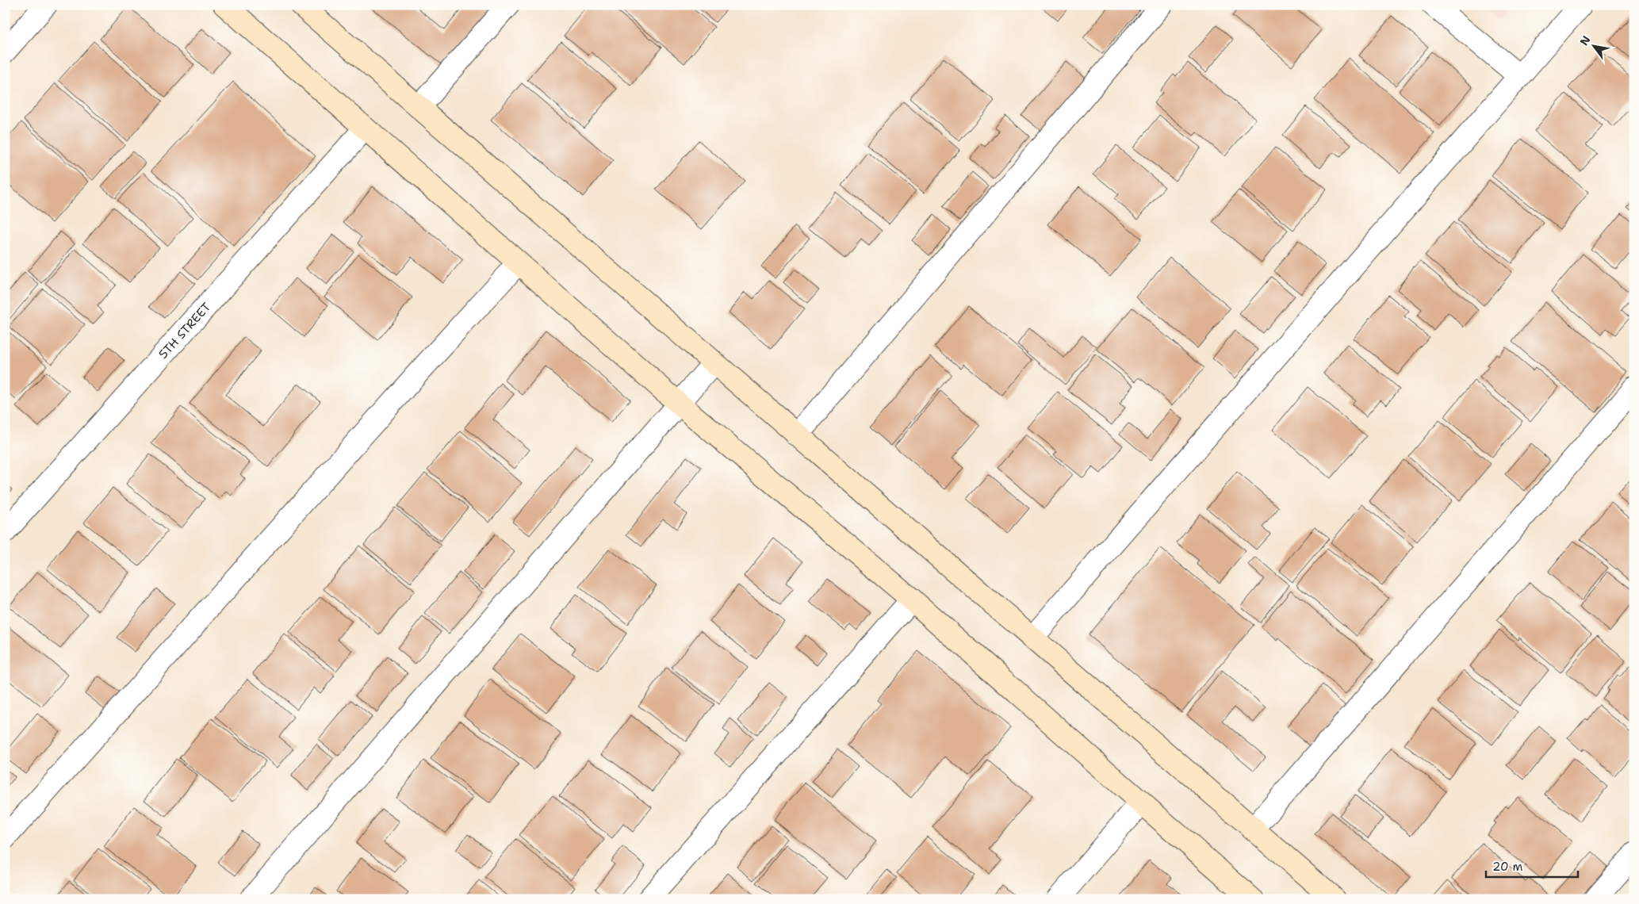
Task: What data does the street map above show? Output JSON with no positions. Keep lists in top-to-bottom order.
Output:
{
  "streets": {
    "street": ["5TH STREET"]
  },
  "scale_bar": "20 m",
  "north": "top left"
}
